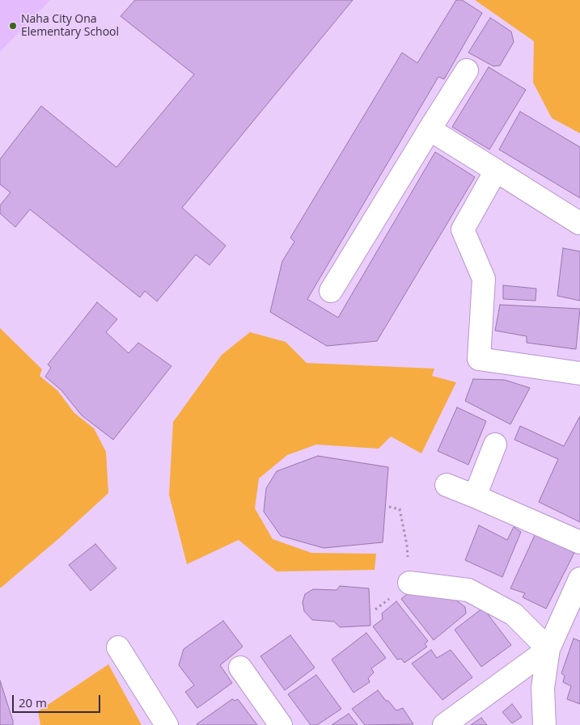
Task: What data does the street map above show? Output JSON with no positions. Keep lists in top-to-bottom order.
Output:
{
  "places": ["Naha City Ona Elementary School"],
  "scale_bar": "20 m"
}
